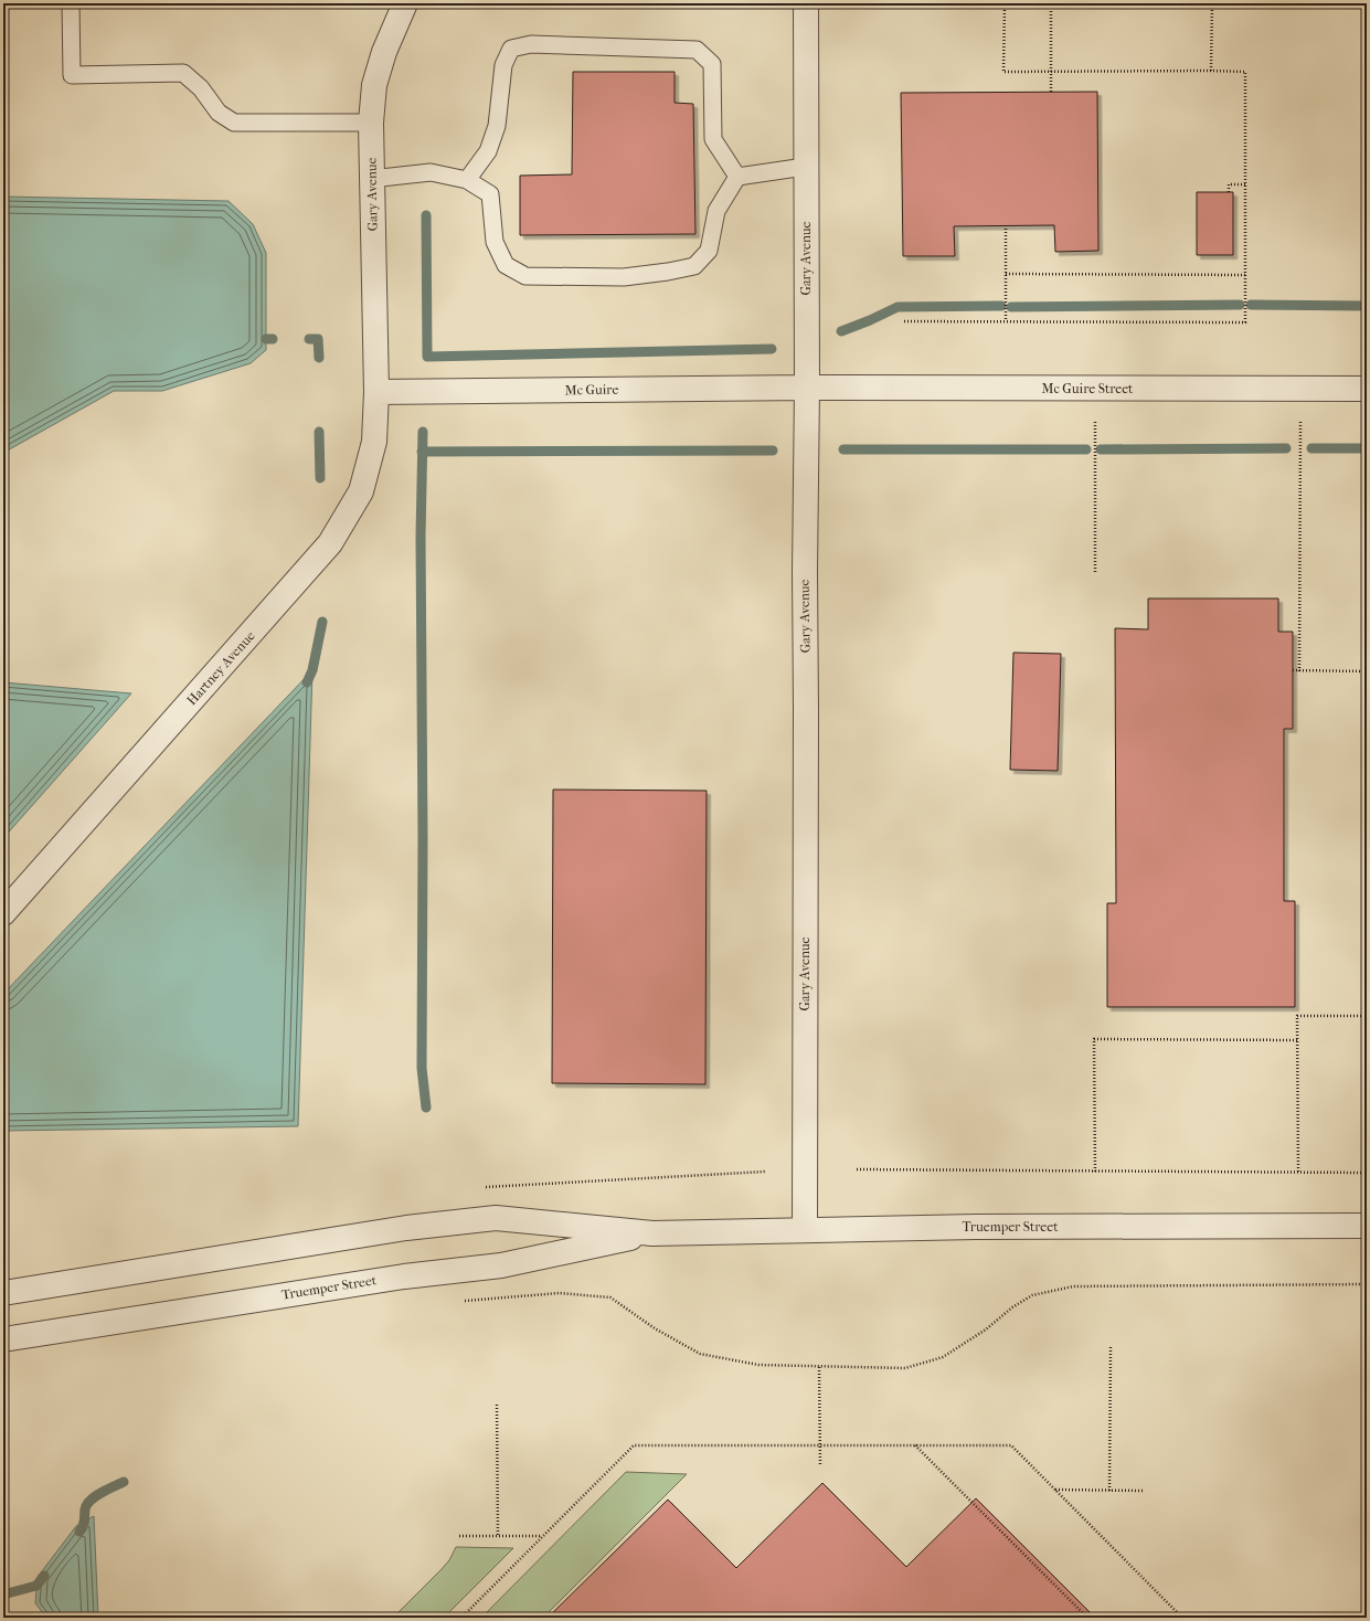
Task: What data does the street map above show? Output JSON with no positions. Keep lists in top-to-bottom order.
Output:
{
  "streets": {
    "street": [
      "Gary Avenue",
      "Mc Guire Street",
      "Mc Guire",
      "Hartney Avenue",
      "Truemper Street"
    ]
  },
  "crossings": [
    ["Gary Avenue", "Mc Guire Street"],
    ["Gary Avenue", "Mc Guire"],
    ["Gary Avenue", "Hartney Avenue"],
    ["Gary Avenue", "Truemper Street"],
    ["Mc Guire Street", "Mc Guire"],
    ["Mc Guire", "Hartney Avenue"]
  ]
}
